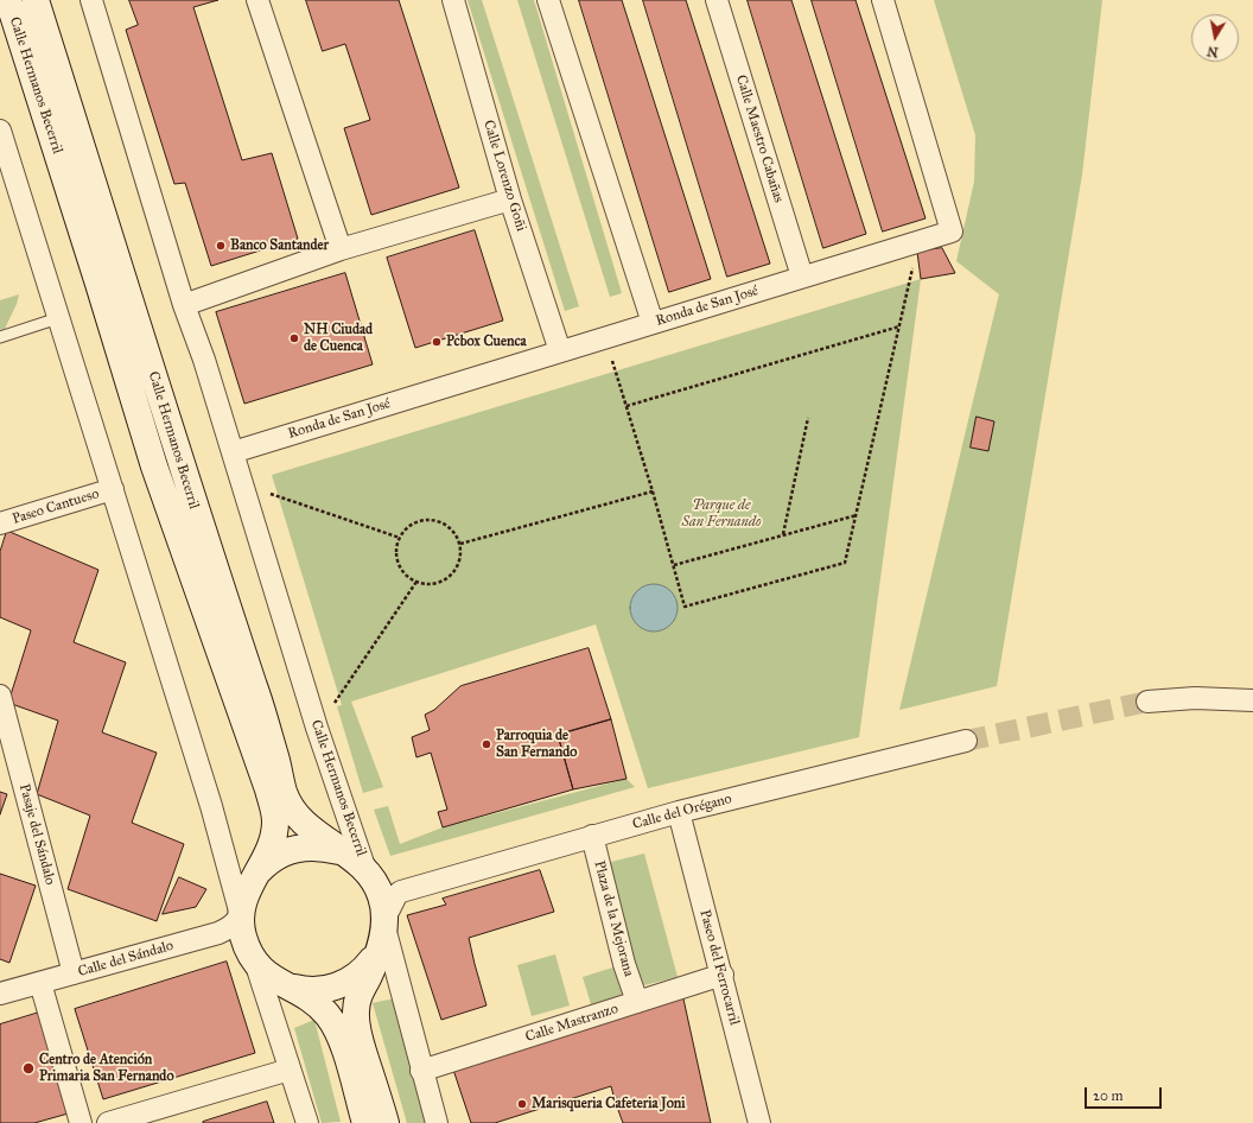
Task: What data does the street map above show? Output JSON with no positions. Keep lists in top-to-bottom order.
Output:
{
  "streets": {
    "main road": ["Calle Hermanos Becerril"],
    "street": [
      "Calle Maestro Cabañas",
      "Calle Lorenzo Goñi",
      "Ronda de San José",
      "Paseo Cantueso",
      "Calle del Orégano",
      "Pasaje del Sándalo",
      "Plaza de la Mejorana",
      "Calle del Sándalo",
      "Paseo del Ferrocarril",
      "Calle Mastranzo"
    ]
  },
  "crossings": [
    ["Calle Hermanos Becerril", "Ronda de San José"],
    ["Calle Hermanos Becerril", "Paseo Cantueso"],
    ["Calle Hermanos Becerril", "Calle del Sándalo"],
    ["Calle Hermanos Becerril", "Calle Mastranzo"],
    ["Calle Maestro Cabañas", "Ronda de San José"],
    ["Calle Lorenzo Goñi", "Ronda de San José"],
    ["Calle del Orégano", "Plaza de la Mejorana"],
    ["Calle del Orégano", "Paseo del Ferrocarril"],
    ["Pasaje del Sándalo", "Calle del Sándalo"],
    ["Plaza de la Mejorana", "Calle Mastranzo"],
    ["Paseo del Ferrocarril", "Calle Mastranzo"]
  ],
  "parks": ["Parque de San Fernando"],
  "places": [
    "Banco Santander",
    "NH Ciudad de Cuenca",
    "Pcbox Cuenca",
    "Parroquia de San Fernando",
    "Centro de Atención Primaria San Fernando",
    "Marisqueria Cafeteria Joni"
  ],
  "scale_bar": "20 m",
  "north": "bottom"
}
